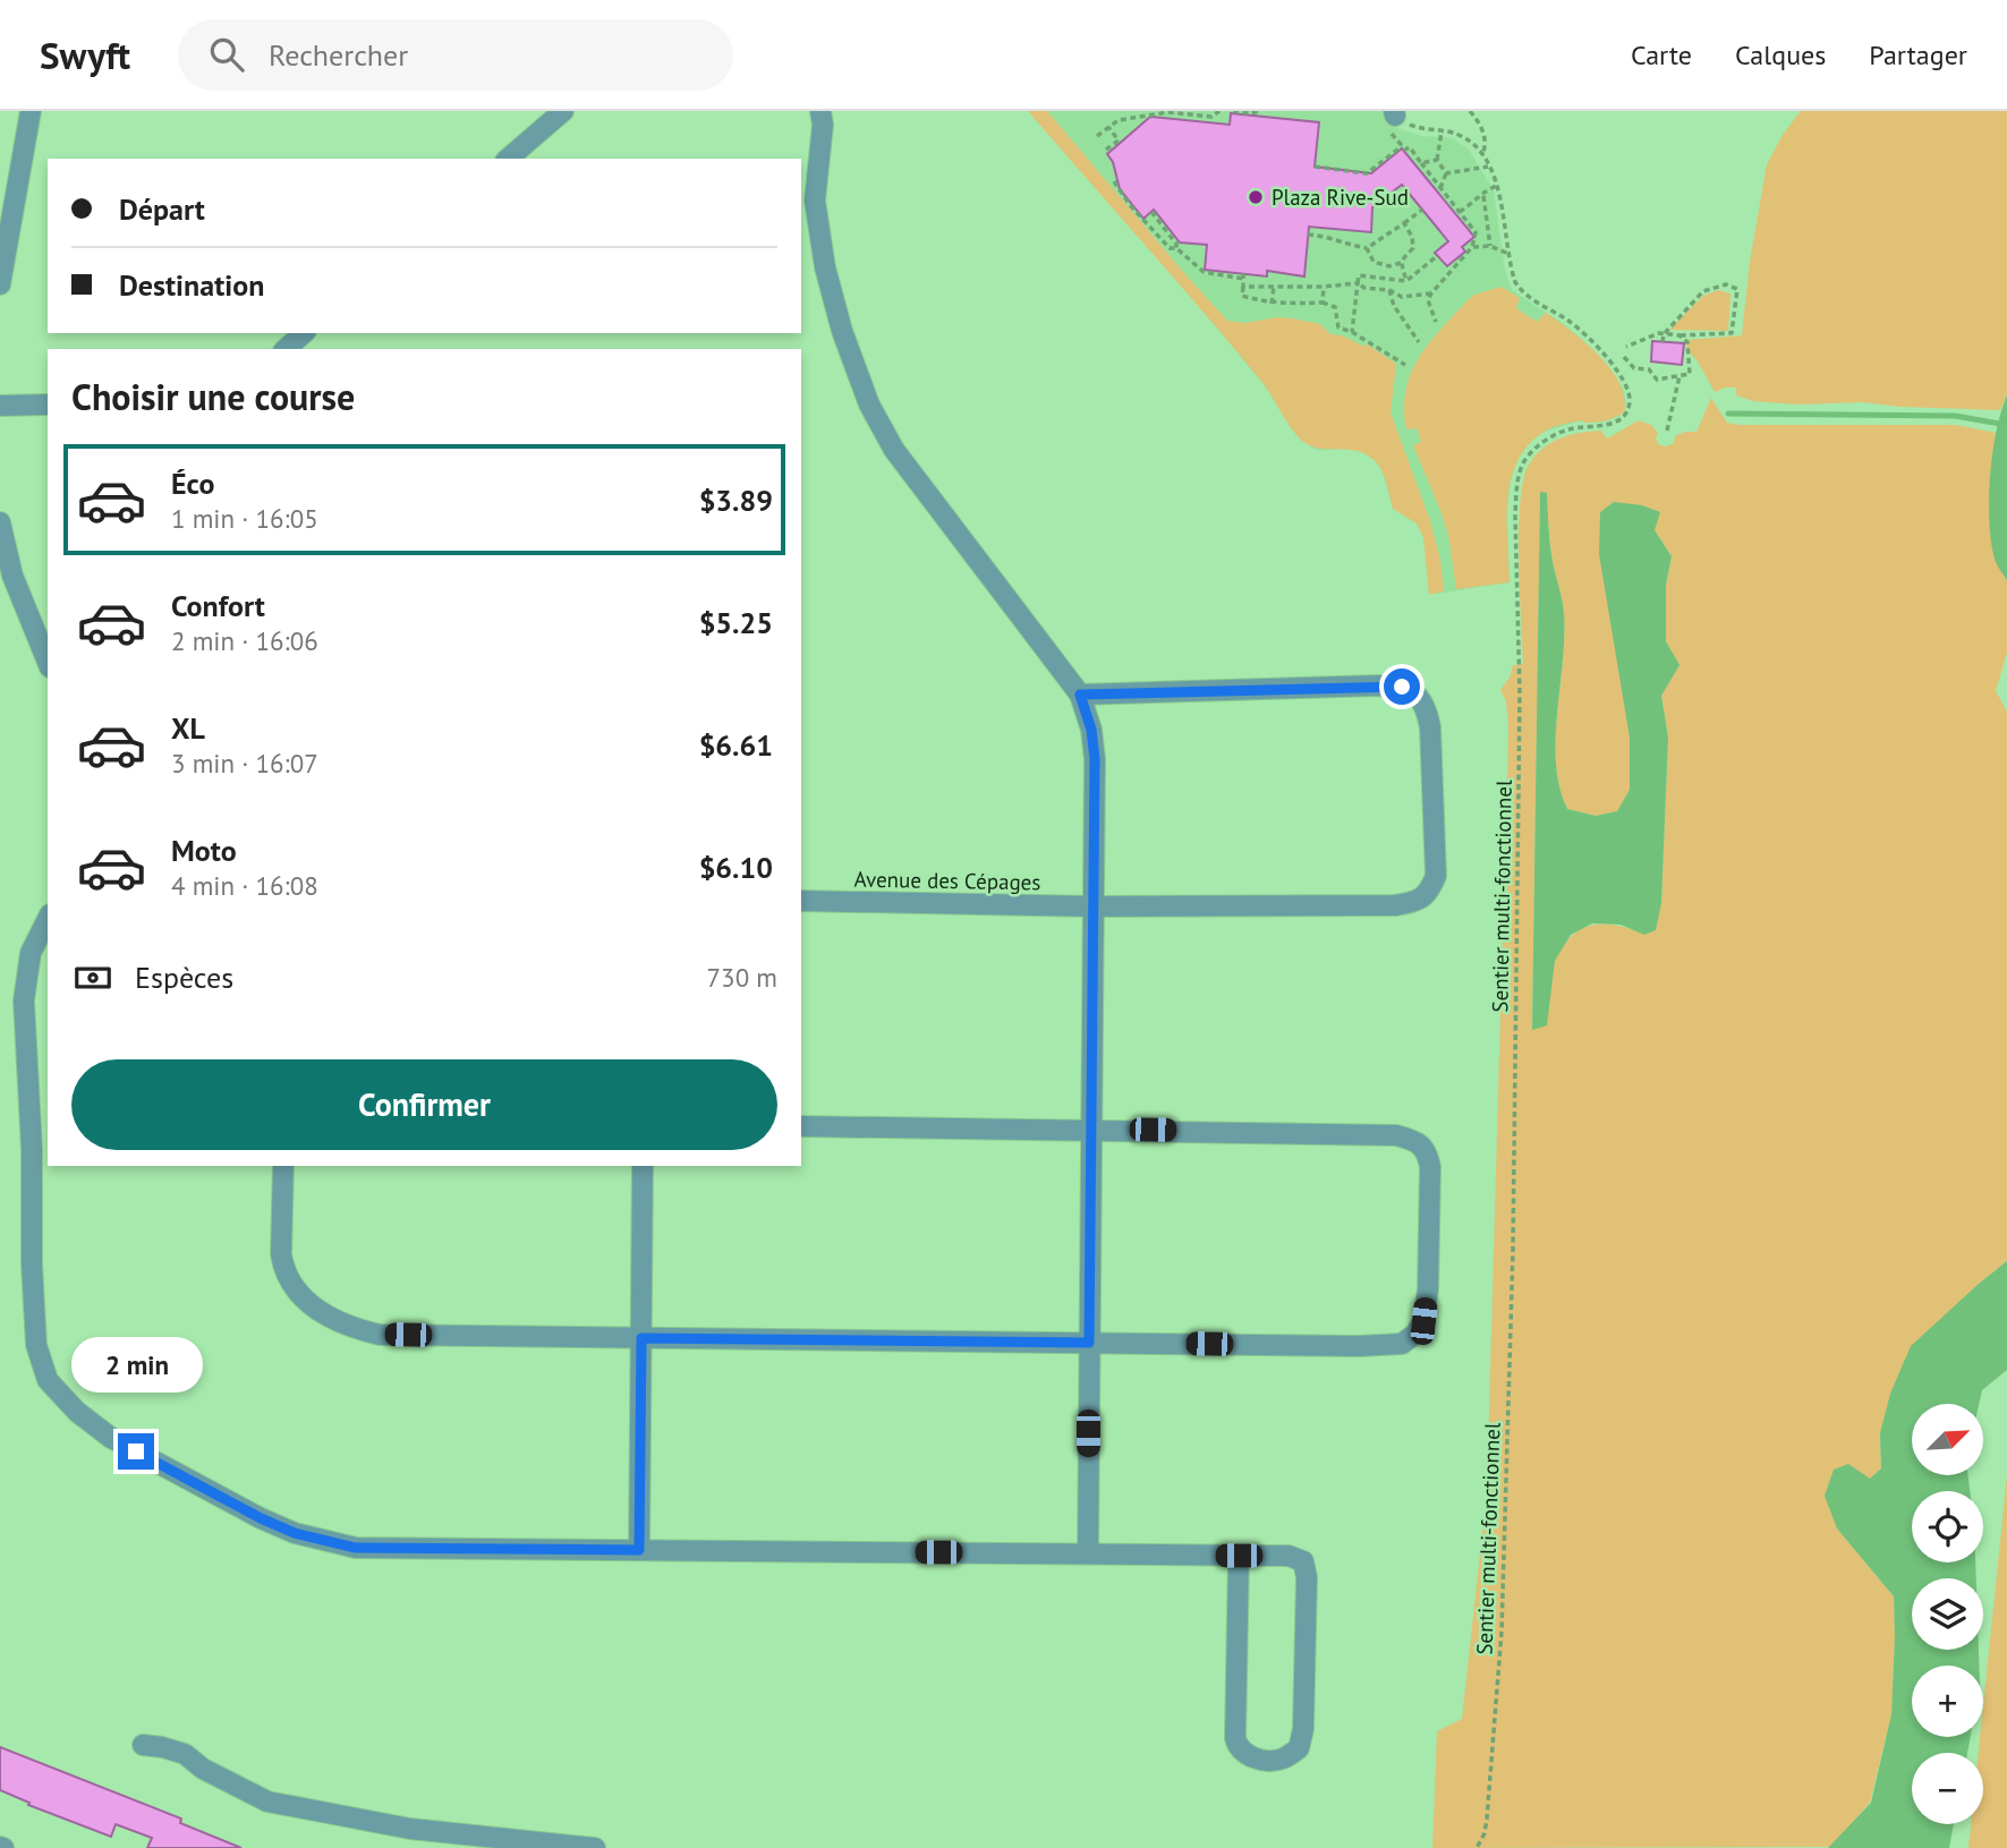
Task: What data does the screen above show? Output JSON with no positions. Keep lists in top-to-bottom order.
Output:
{
  "streets": {
    "street": ["Avenue des Cépages"],
    "path": ["Sentier multi-fonctionnel"]
  },
  "places": ["Plaza Rive-Sud"],
  "north": "top right",
  "page": {
    "header": "Swyft",
    "search": "Rechercher",
    "nav": ["Carte", "Calques", "Partager"],
    "banner": ["Départ", "Destination"],
    "heading": "Choisir une course",
    "list": [
      {
        "name": "Éco",
        "note": "1 min · 16:05",
        "value": "$3.89"
      },
      {
        "name": "Confort",
        "note": "2 min · 16:06",
        "value": "$5.25"
      },
      {
        "name": "XL",
        "note": "3 min · 16:07",
        "value": "$6.61"
      },
      {
        "name": "Moto",
        "note": "4 min · 16:08",
        "value": "$6.10"
      }
    ],
    "pay": ["Espèces", "730 m"],
    "buttons": "Confirmer",
    "bubble": "2 min",
    "map_buttons": ["+", "−"]
  }
}
